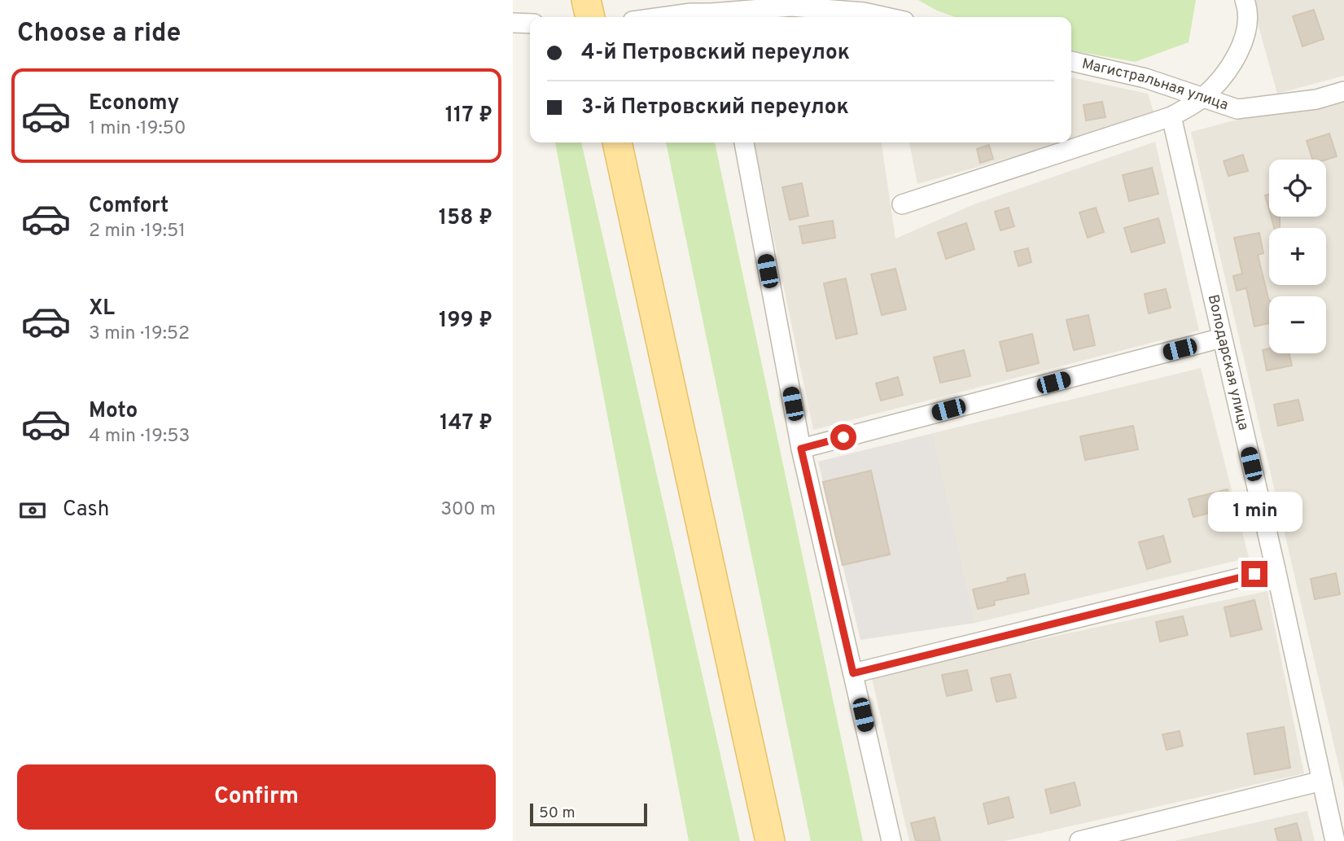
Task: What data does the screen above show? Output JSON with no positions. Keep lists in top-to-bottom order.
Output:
{
  "streets": {
    "street": ["Магистральная улица", "Володарская улица"]
  },
  "scale_bar": "50 m",
  "page": {
    "heading": "Choose a ride",
    "banner": ["4-й Петровский переулок", "3-й Петровский переулок"],
    "list": [
      {
        "name": "Economy",
        "note": "1 min · 19:50",
        "value": "117 ₽"
      },
      {
        "name": "Comfort",
        "note": "2 min · 19:51",
        "value": "158 ₽"
      },
      {
        "name": "XL",
        "note": "3 min · 19:52",
        "value": "199 ₽"
      },
      {
        "name": "Moto",
        "note": "4 min · 19:53",
        "value": "147 ₽"
      }
    ],
    "map_buttons": ["+", "−"],
    "pay": ["Cash", "300 m"],
    "bubble": "1 min",
    "buttons": "Confirm",
    "scale": "50 m"
  }
}
